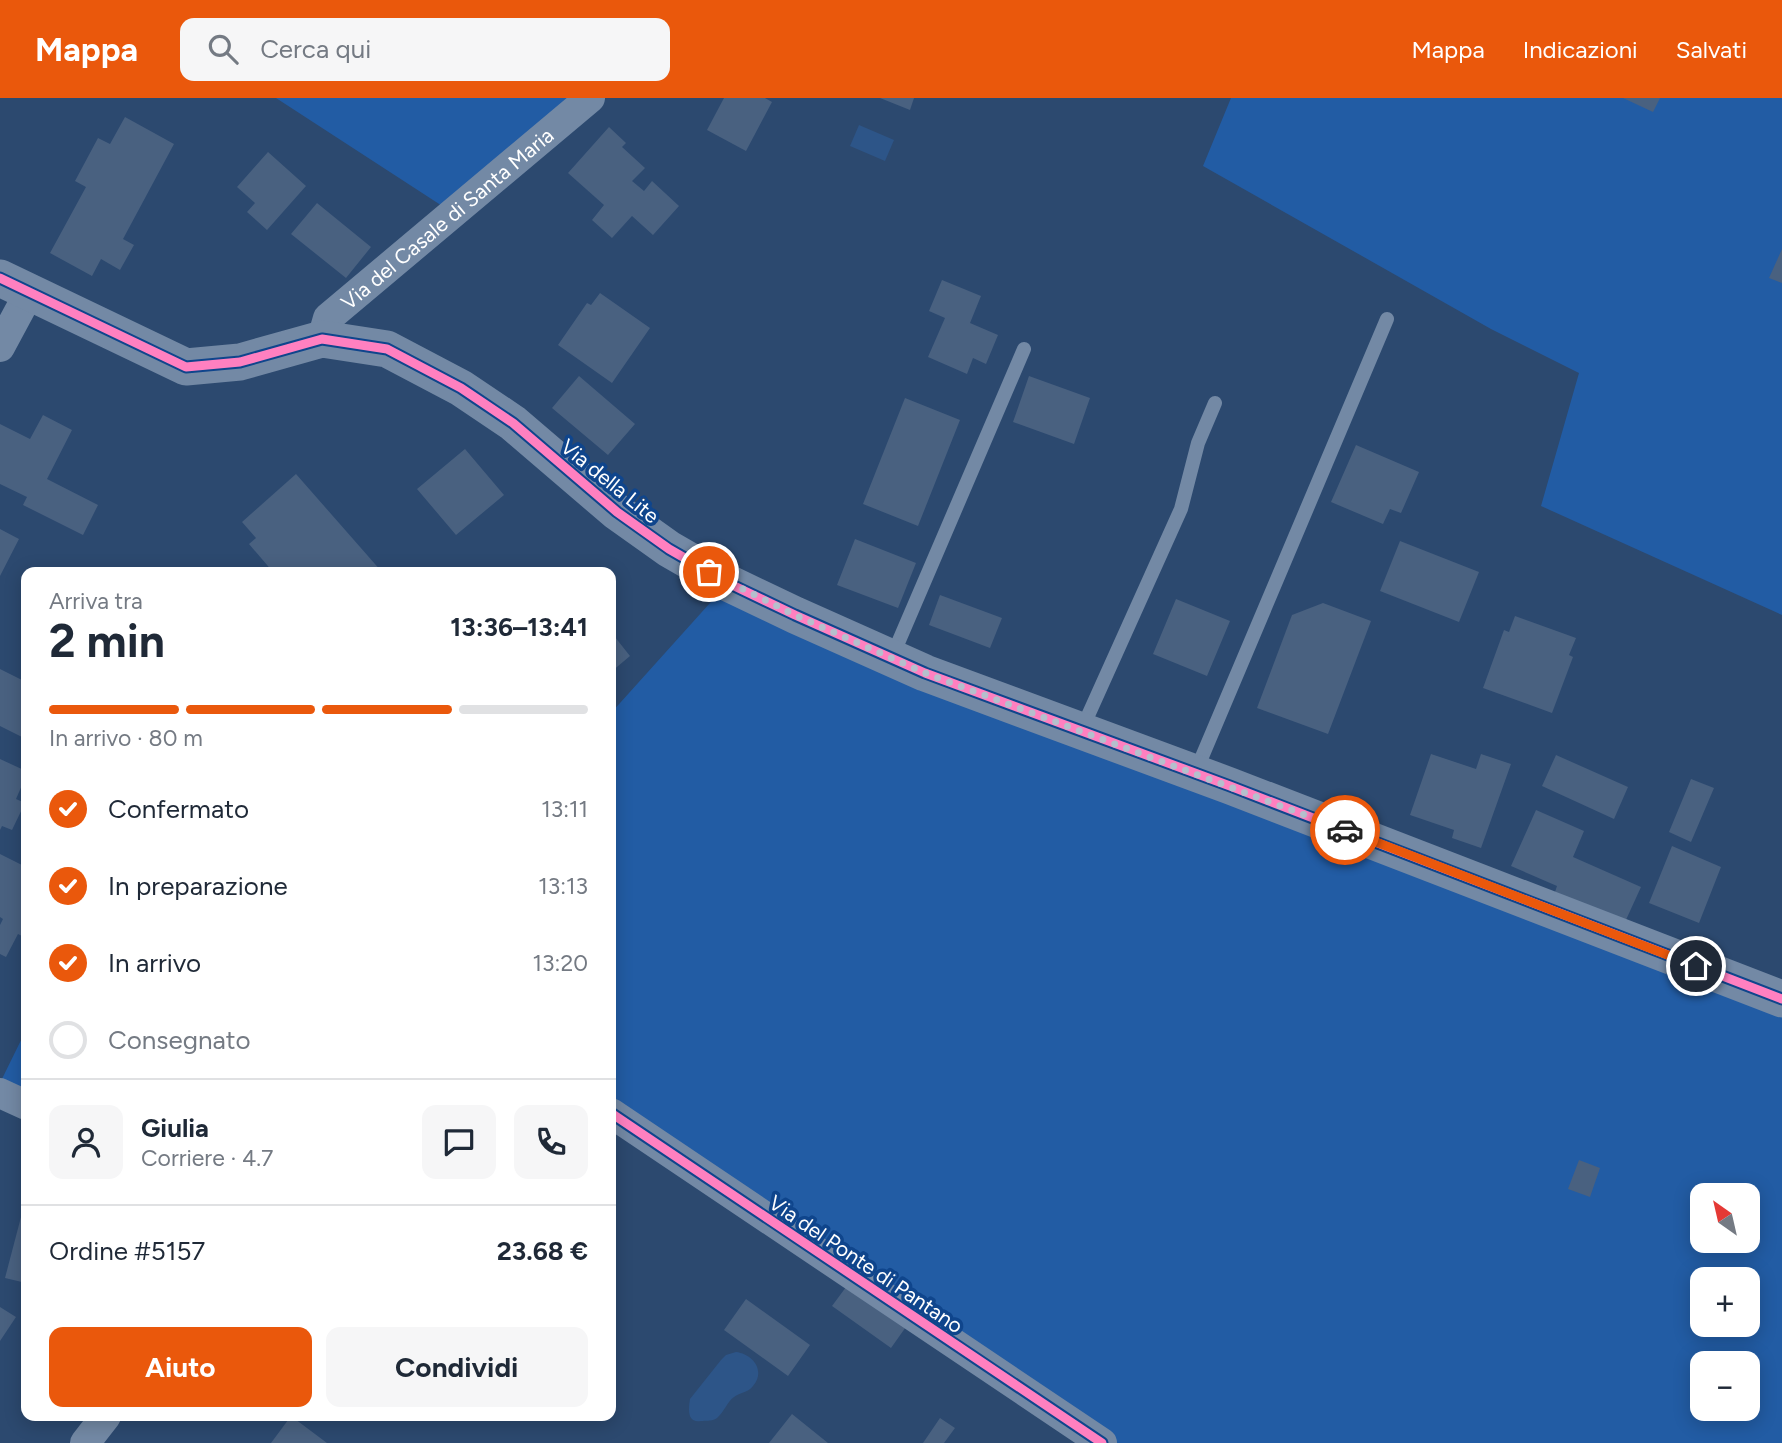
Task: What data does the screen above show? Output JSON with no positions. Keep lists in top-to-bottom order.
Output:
{
  "streets": {
    "street": ["Via del Casale di Santa Maria", "Via della Lite", "Via del Ponte di Pantano"]
  },
  "crossings": [
    ["Via del Casale di Santa Maria", "Via della Lite"]
  ],
  "north": "top left",
  "page": {
    "header": "Mappa",
    "search": "Cerca qui",
    "nav": ["Mappa", "Indicazioni", "Salvati"],
    "heading": ["2 min", "Arriva tra", "13:36–13:41"],
    "panel": [
      "Giulia",
      "Corriere · 4.7",
      "Ordine #5157",
      "23.68 €"
    ],
    "bar": "In arrivo · 80 m",
    "list": [
      ["Confermato", "13:11"],
      ["In preparazione", "13:13"],
      ["In arrivo", "13:20"],
      "Consegnato"
    ],
    "map_buttons": ["+", "−"],
    "buttons": ["Aiuto", "Condividi"]
  }
}
